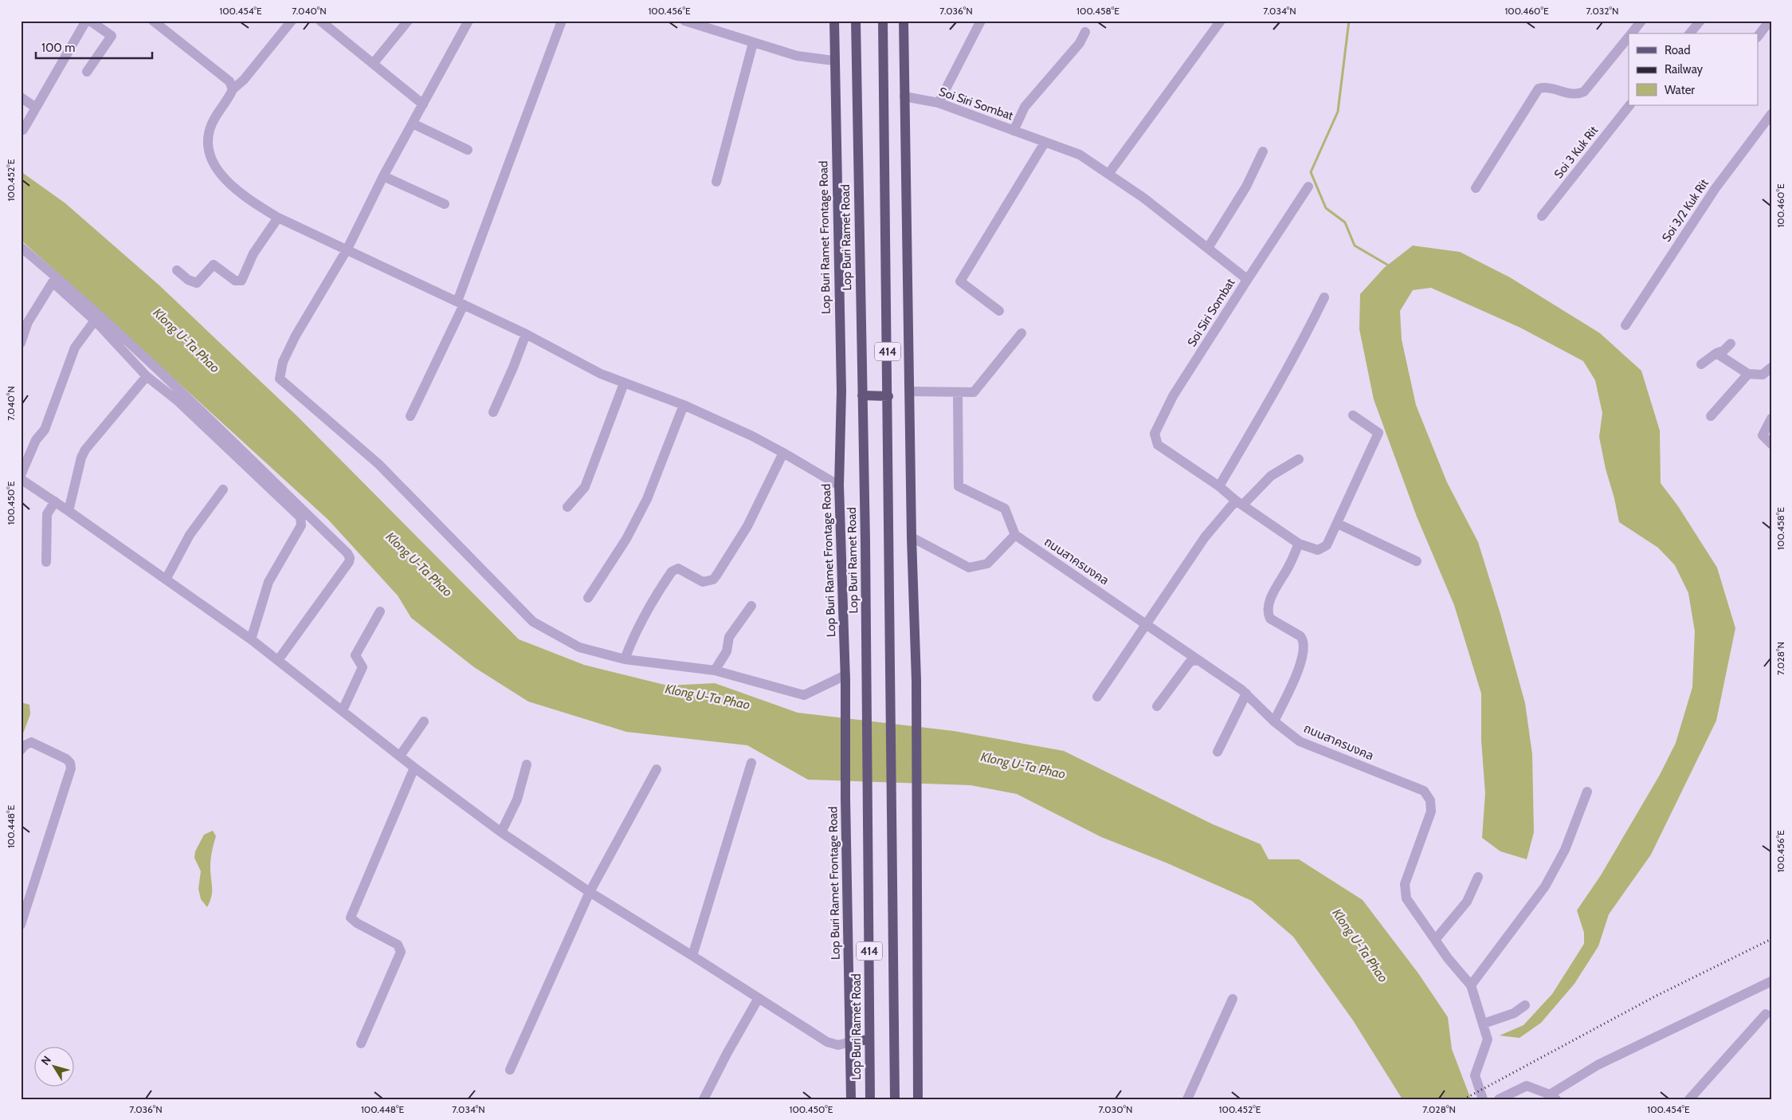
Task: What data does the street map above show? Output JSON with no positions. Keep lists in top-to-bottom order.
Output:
{
  "streets": {
    "main road": ["Lop Buri Ramet Frontage Road", "Lop Buri Ramet Road", "414"],
    "street": [
      "Soi Siri Sombat",
      "Soi 3 Kuk Rit",
      "Soi 3/2 Kuk Rit",
      "ถนนสาครมงคล"
    ]
  },
  "crossings": [
    ["Soi Siri Sombat", "414"]
  ],
  "water": ["Klong U-Ta Phao"],
  "legend": ["Road", "Railway", "Water"],
  "scale_bar": "100 m",
  "north": "top left",
  "coordinates": [
    "100.454°E",
    "7.040°N",
    "100.456°E",
    "7.036°N",
    "100.458°E",
    "7.034°N",
    "100.460°E",
    "7.032°N",
    "100.452°E",
    "100.450°E",
    "7.028°N",
    "100.448°E",
    "7.030°N"
  ]
}
